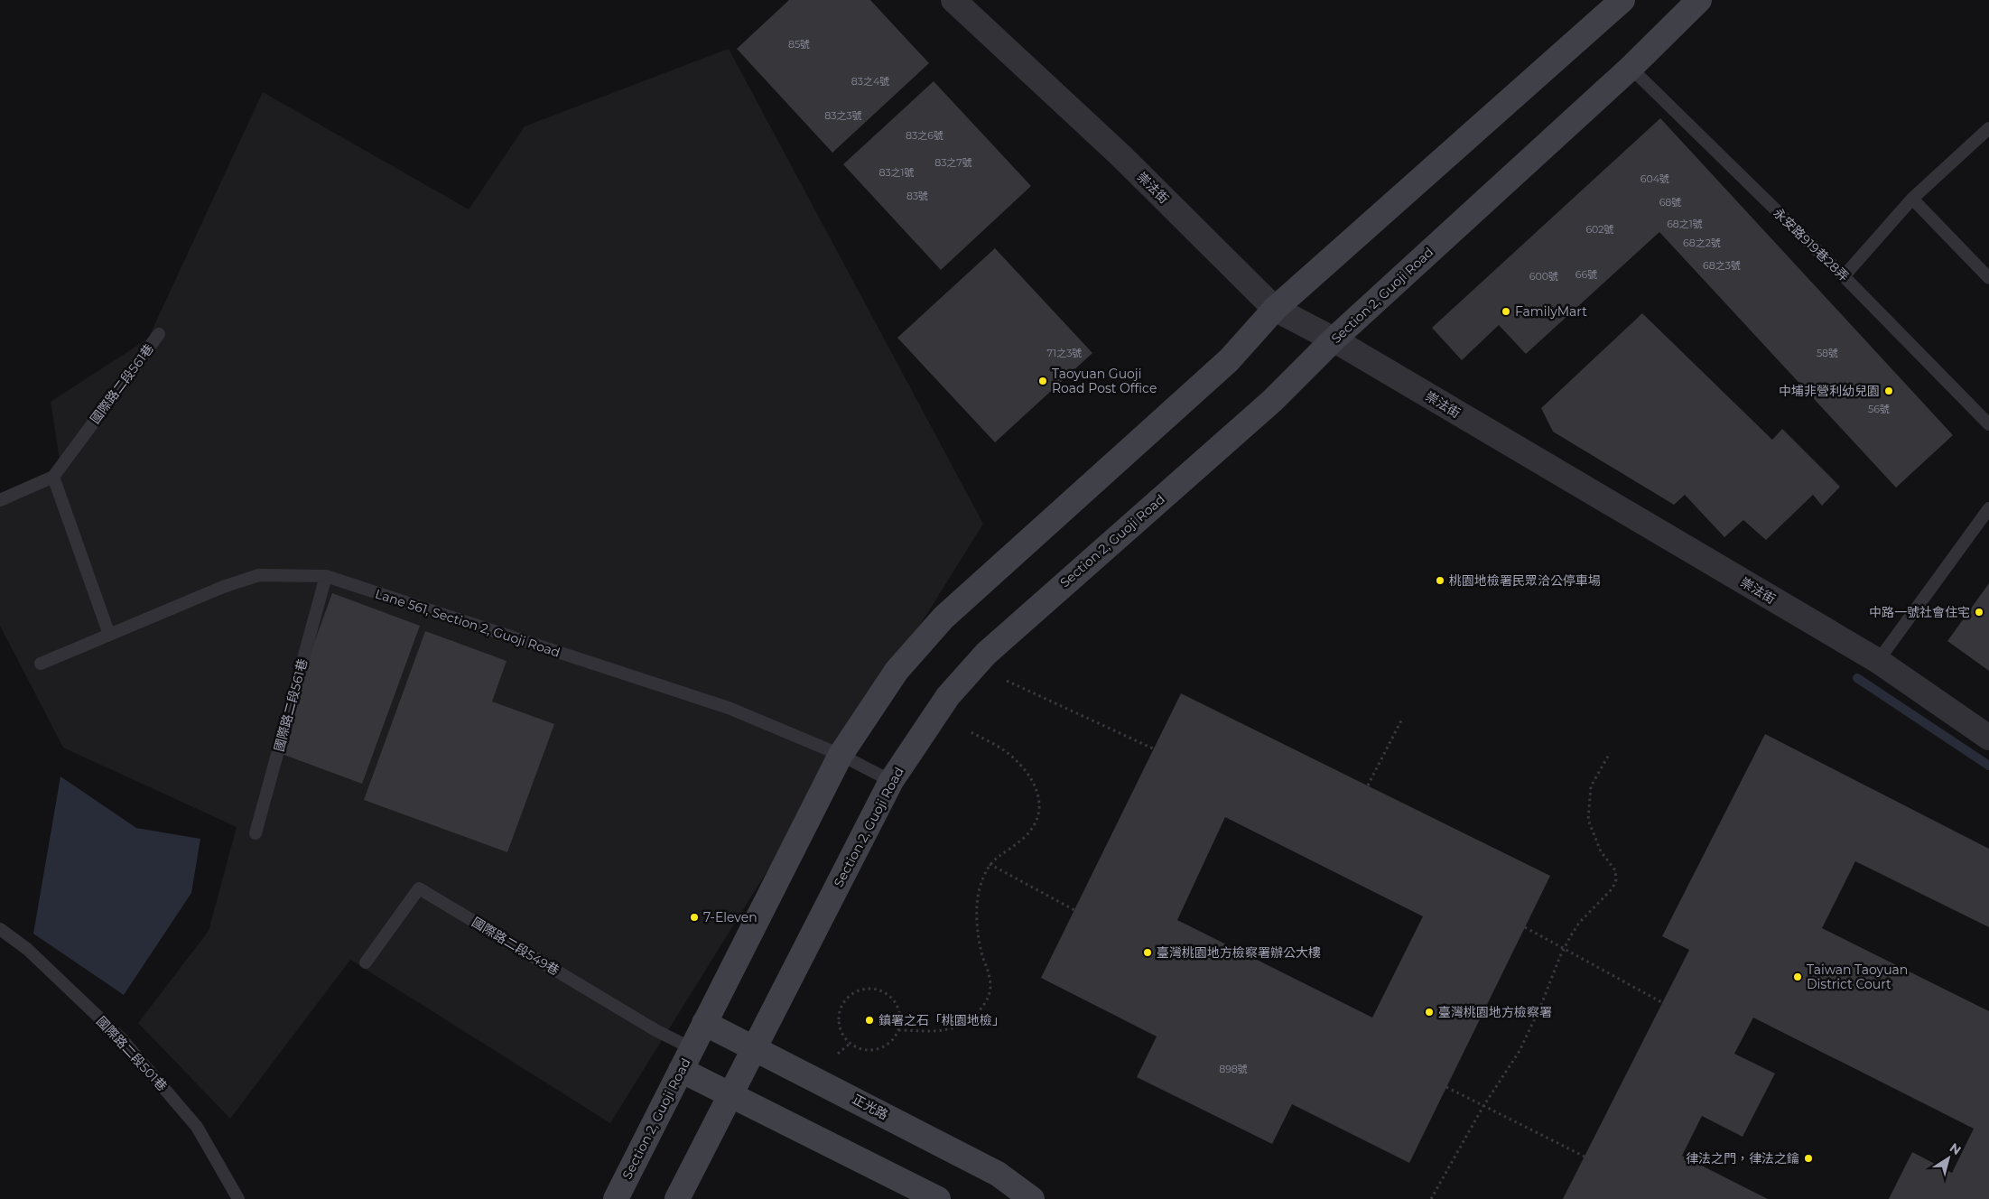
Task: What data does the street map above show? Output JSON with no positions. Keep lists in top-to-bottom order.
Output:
{
  "streets": {
    "street": ["崇法街", "Section 2, Guoji Road", "正光路"],
    "lane": [
      "永安路919巷28弄",
      "國際路二段561巷",
      "Lane 561, Section 2, Guoji Road",
      "國際路二段549巷",
      "國際路二段501巷"
    ]
  },
  "crossings": [
    ["崇法街", "Section 2, Guoji Road"],
    ["永安路919巷28弄", "Section 2, Guoji Road"],
    ["Section 2, Guoji Road", "Lane 561, Section 2, Guoji Road"],
    ["Section 2, Guoji Road", "國際路二段549巷"],
    ["Section 2, Guoji Road", "正光路"],
    ["國際路二段561巷", "Lane 561, Section 2, Guoji Road"]
  ],
  "places": [
    "FamilyMart",
    "Taoyuan Guoji Road Post Office",
    "中埔非營利幼兒園",
    "桃園地檢署民眾洽公停車場",
    "中路一號社會住宅",
    "7-Eleven",
    "臺灣桃園地方檢察署辦公大樓",
    "Taiwan Taoyuan District Court",
    "臺灣桃園地方檢察署",
    "鎮署之石「桃園地檢」",
    "律法之門，律法之鑰"
  ],
  "house_numbers": [
    "85號",
    "83之4號",
    "83之3號",
    "83之6號",
    "83之7號",
    "83之1號",
    "604號",
    "83號",
    "68號",
    "68之1號",
    "602號",
    "68之2號",
    "68之3號",
    "66號",
    "600號",
    "71之3號",
    "58號",
    "56號",
    "898號"
  ],
  "north": "top right"
}
